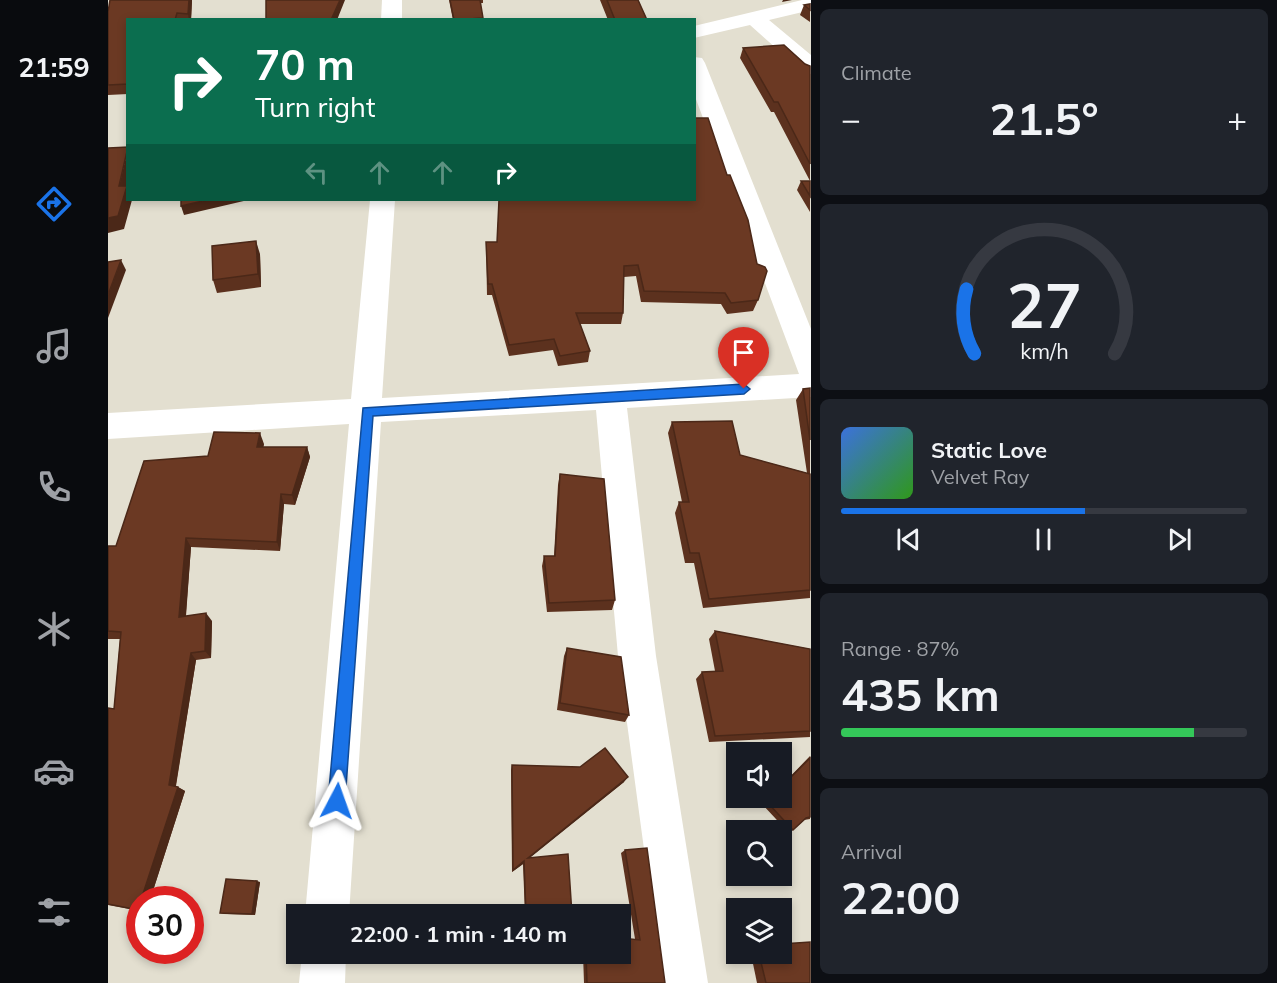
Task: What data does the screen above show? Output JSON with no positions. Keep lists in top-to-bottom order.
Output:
{
  "page": {
    "tabs": "21:59",
    "tile": [
      "Climate",
      ["Range · 87%", "435 km"],
      ["Arrival", "22:00"]
    ],
    "turn": ["70 m", "Turn right"],
    "heat": ["−", "21.5°", "+"],
    "song": ["Static Love", "Velvet Ray"],
    "limit": "30",
    "trip": "22:00 · 1 min · 140 m",
    "gauge": ["27", "km/h"]
  }
}
